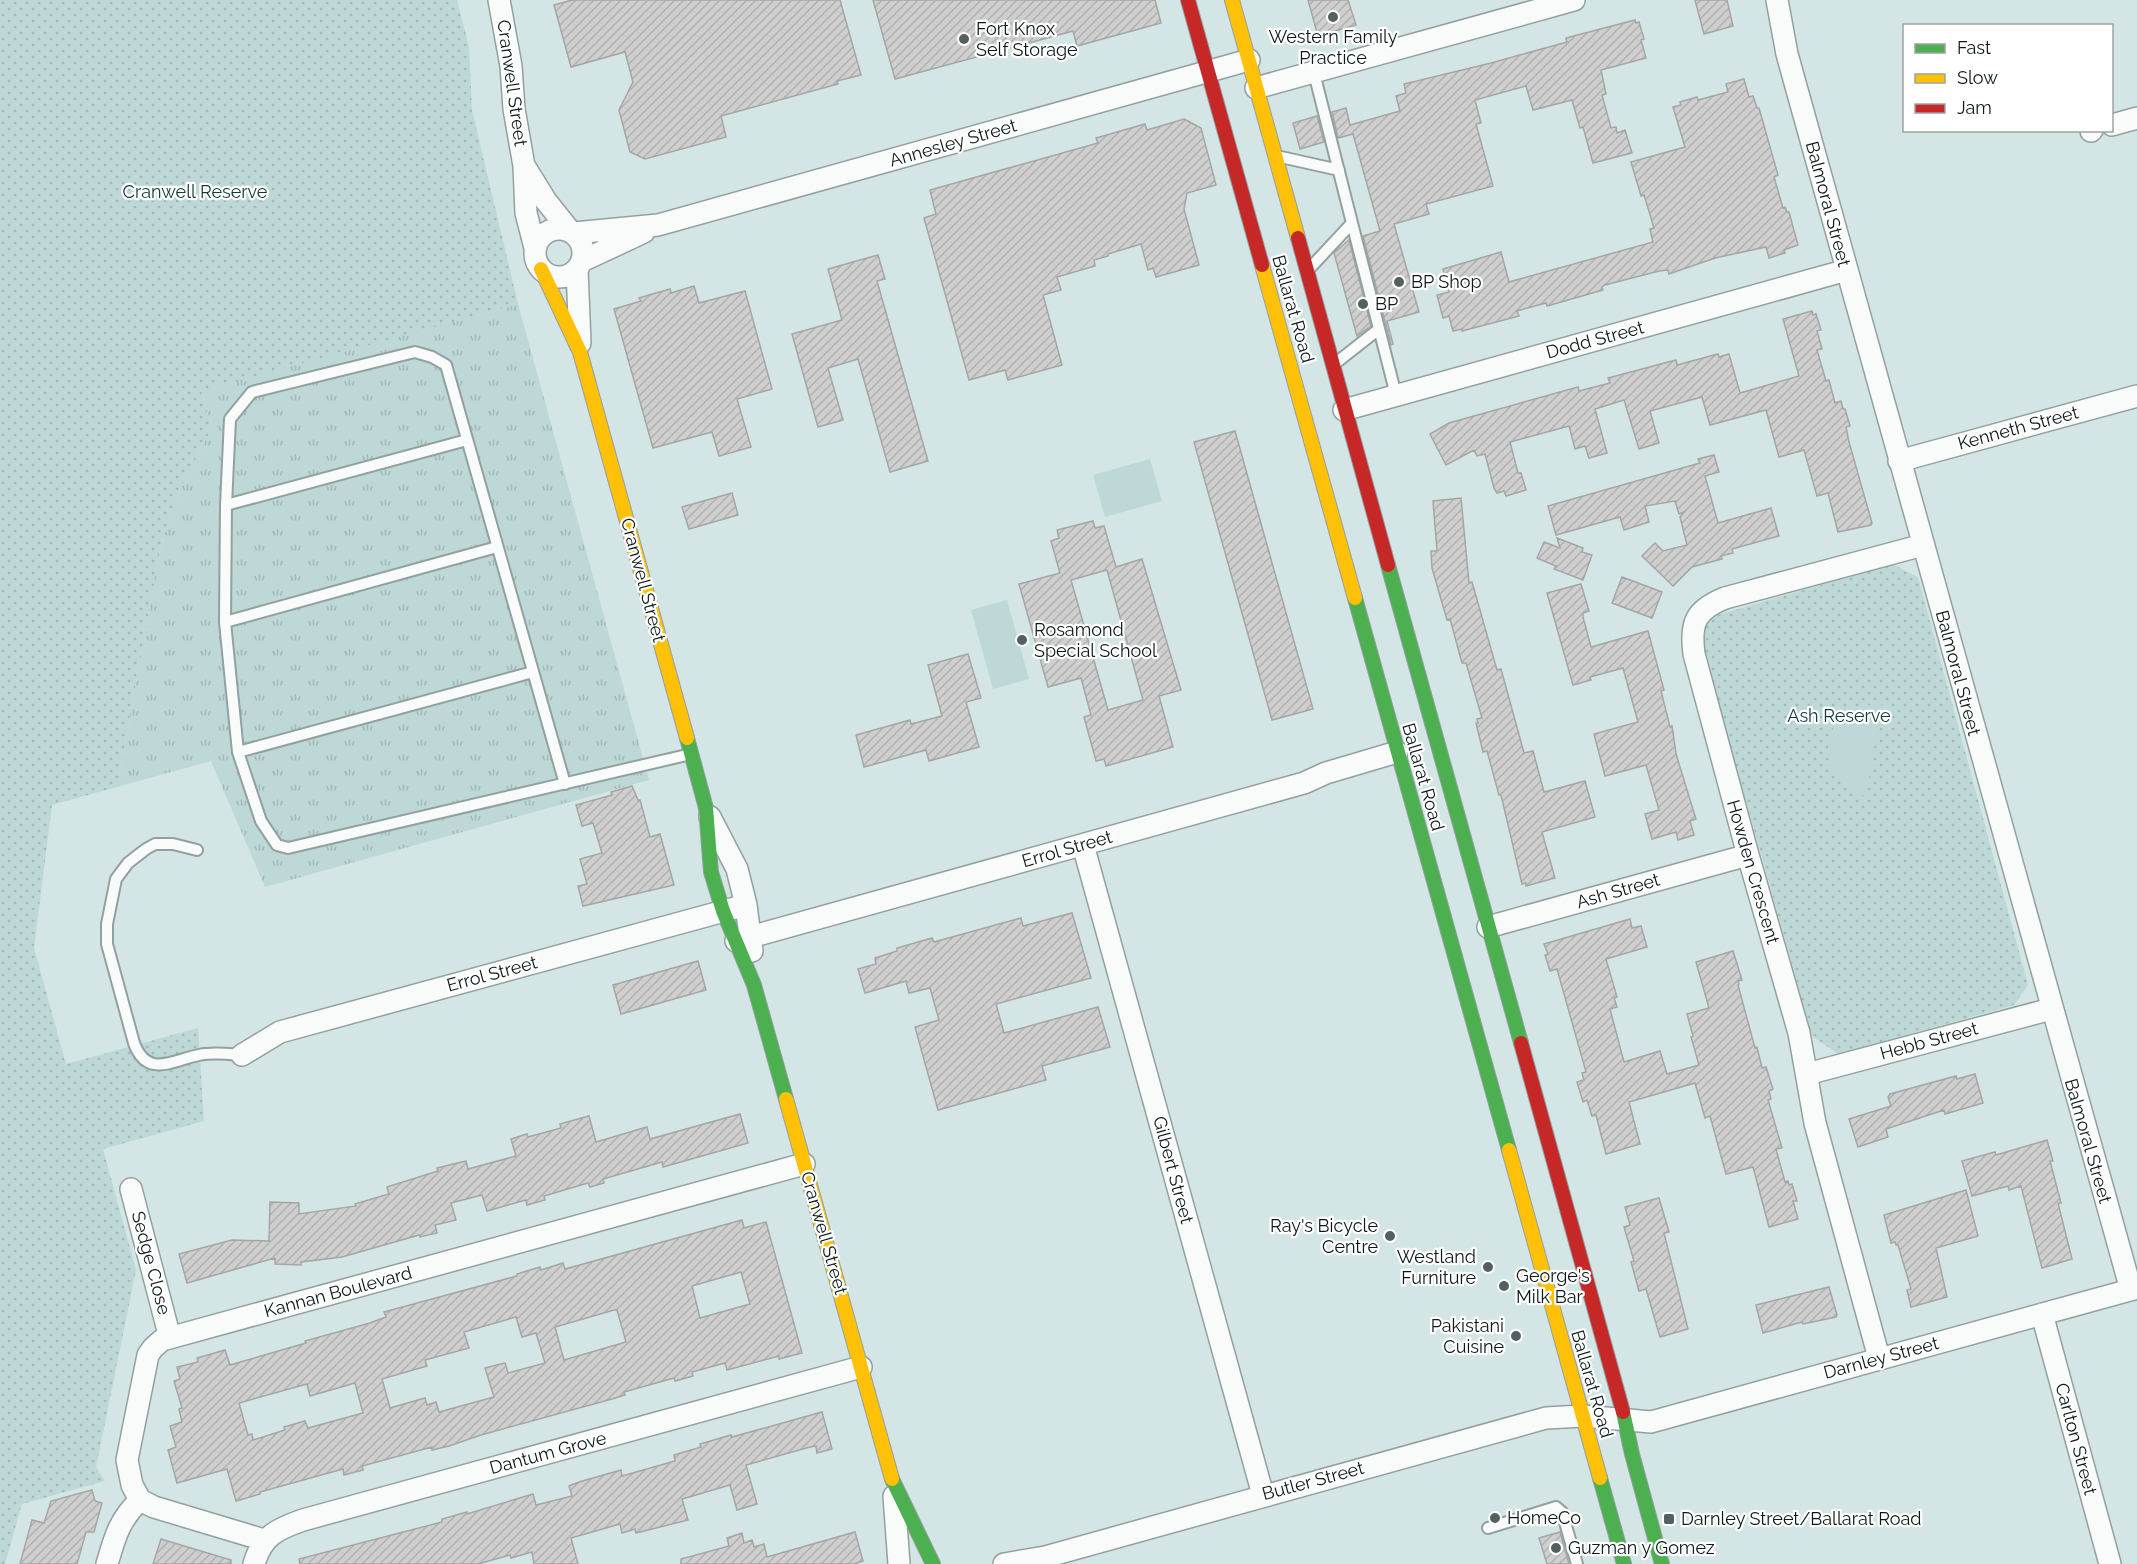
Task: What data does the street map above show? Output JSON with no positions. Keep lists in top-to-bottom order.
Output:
{
  "streets": {
    "main road": ["Cranwell Street", "Ballarat Road"],
    "street": [
      "Annesley Street",
      "Balmoral Street",
      "Dodd Street",
      "Kenneth Street",
      "Errol Street",
      "Howden Crescent",
      "Ash Street",
      "Hebb Street",
      "Gilbert Street",
      "Sedge Close",
      "Kannan Boulevard",
      "Darnley Street",
      "Carlton Street",
      "Dantum Grove",
      "Butler Street"
    ]
  },
  "crossings": [
    ["Cranwell Street", "Annesley Street"],
    ["Cranwell Street", "Errol Street"],
    ["Cranwell Street", "Kannan Boulevard"],
    ["Cranwell Street", "Dantum Grove"],
    ["Annesley Street", "Ballarat Road"],
    ["Balmoral Street", "Dodd Street"],
    ["Balmoral Street", "Kenneth Street"],
    ["Balmoral Street", "Howden Crescent"],
    ["Balmoral Street", "Hebb Street"],
    ["Balmoral Street", "Darnley Street"],
    ["Ballarat Road", "Dodd Street"],
    ["Ballarat Road", "Errol Street"],
    ["Ballarat Road", "Ash Street"],
    ["Ballarat Road", "Darnley Street"],
    ["Ballarat Road", "Butler Street"],
    ["Errol Street", "Gilbert Street"],
    ["Howden Crescent", "Ash Street"],
    ["Howden Crescent", "Hebb Street"],
    ["Howden Crescent", "Darnley Street"],
    ["Gilbert Street", "Butler Street"],
    ["Sedge Close", "Kannan Boulevard"],
    ["Darnley Street", "Carlton Street"],
    ["Darnley Street", "Butler Street"]
  ],
  "parks": ["Cranwell Reserve", "Ash Reserve"],
  "places": {
    "other": [
      "Western Family Practice",
      "Fort Knox Self Storage",
      "BP Shop",
      "BP",
      "Rosamond Special School",
      "Ray's Bicycle Centre",
      "Westland Furniture",
      "George's Milk Bar",
      "Pakistani Cuisine",
      "HomeCo",
      "Guzman y Gomez"
    ],
    "transit": ["Darnley Street/Ballarat Road"]
  },
  "legend": ["Fast", "Slow", "Jam"]
}
